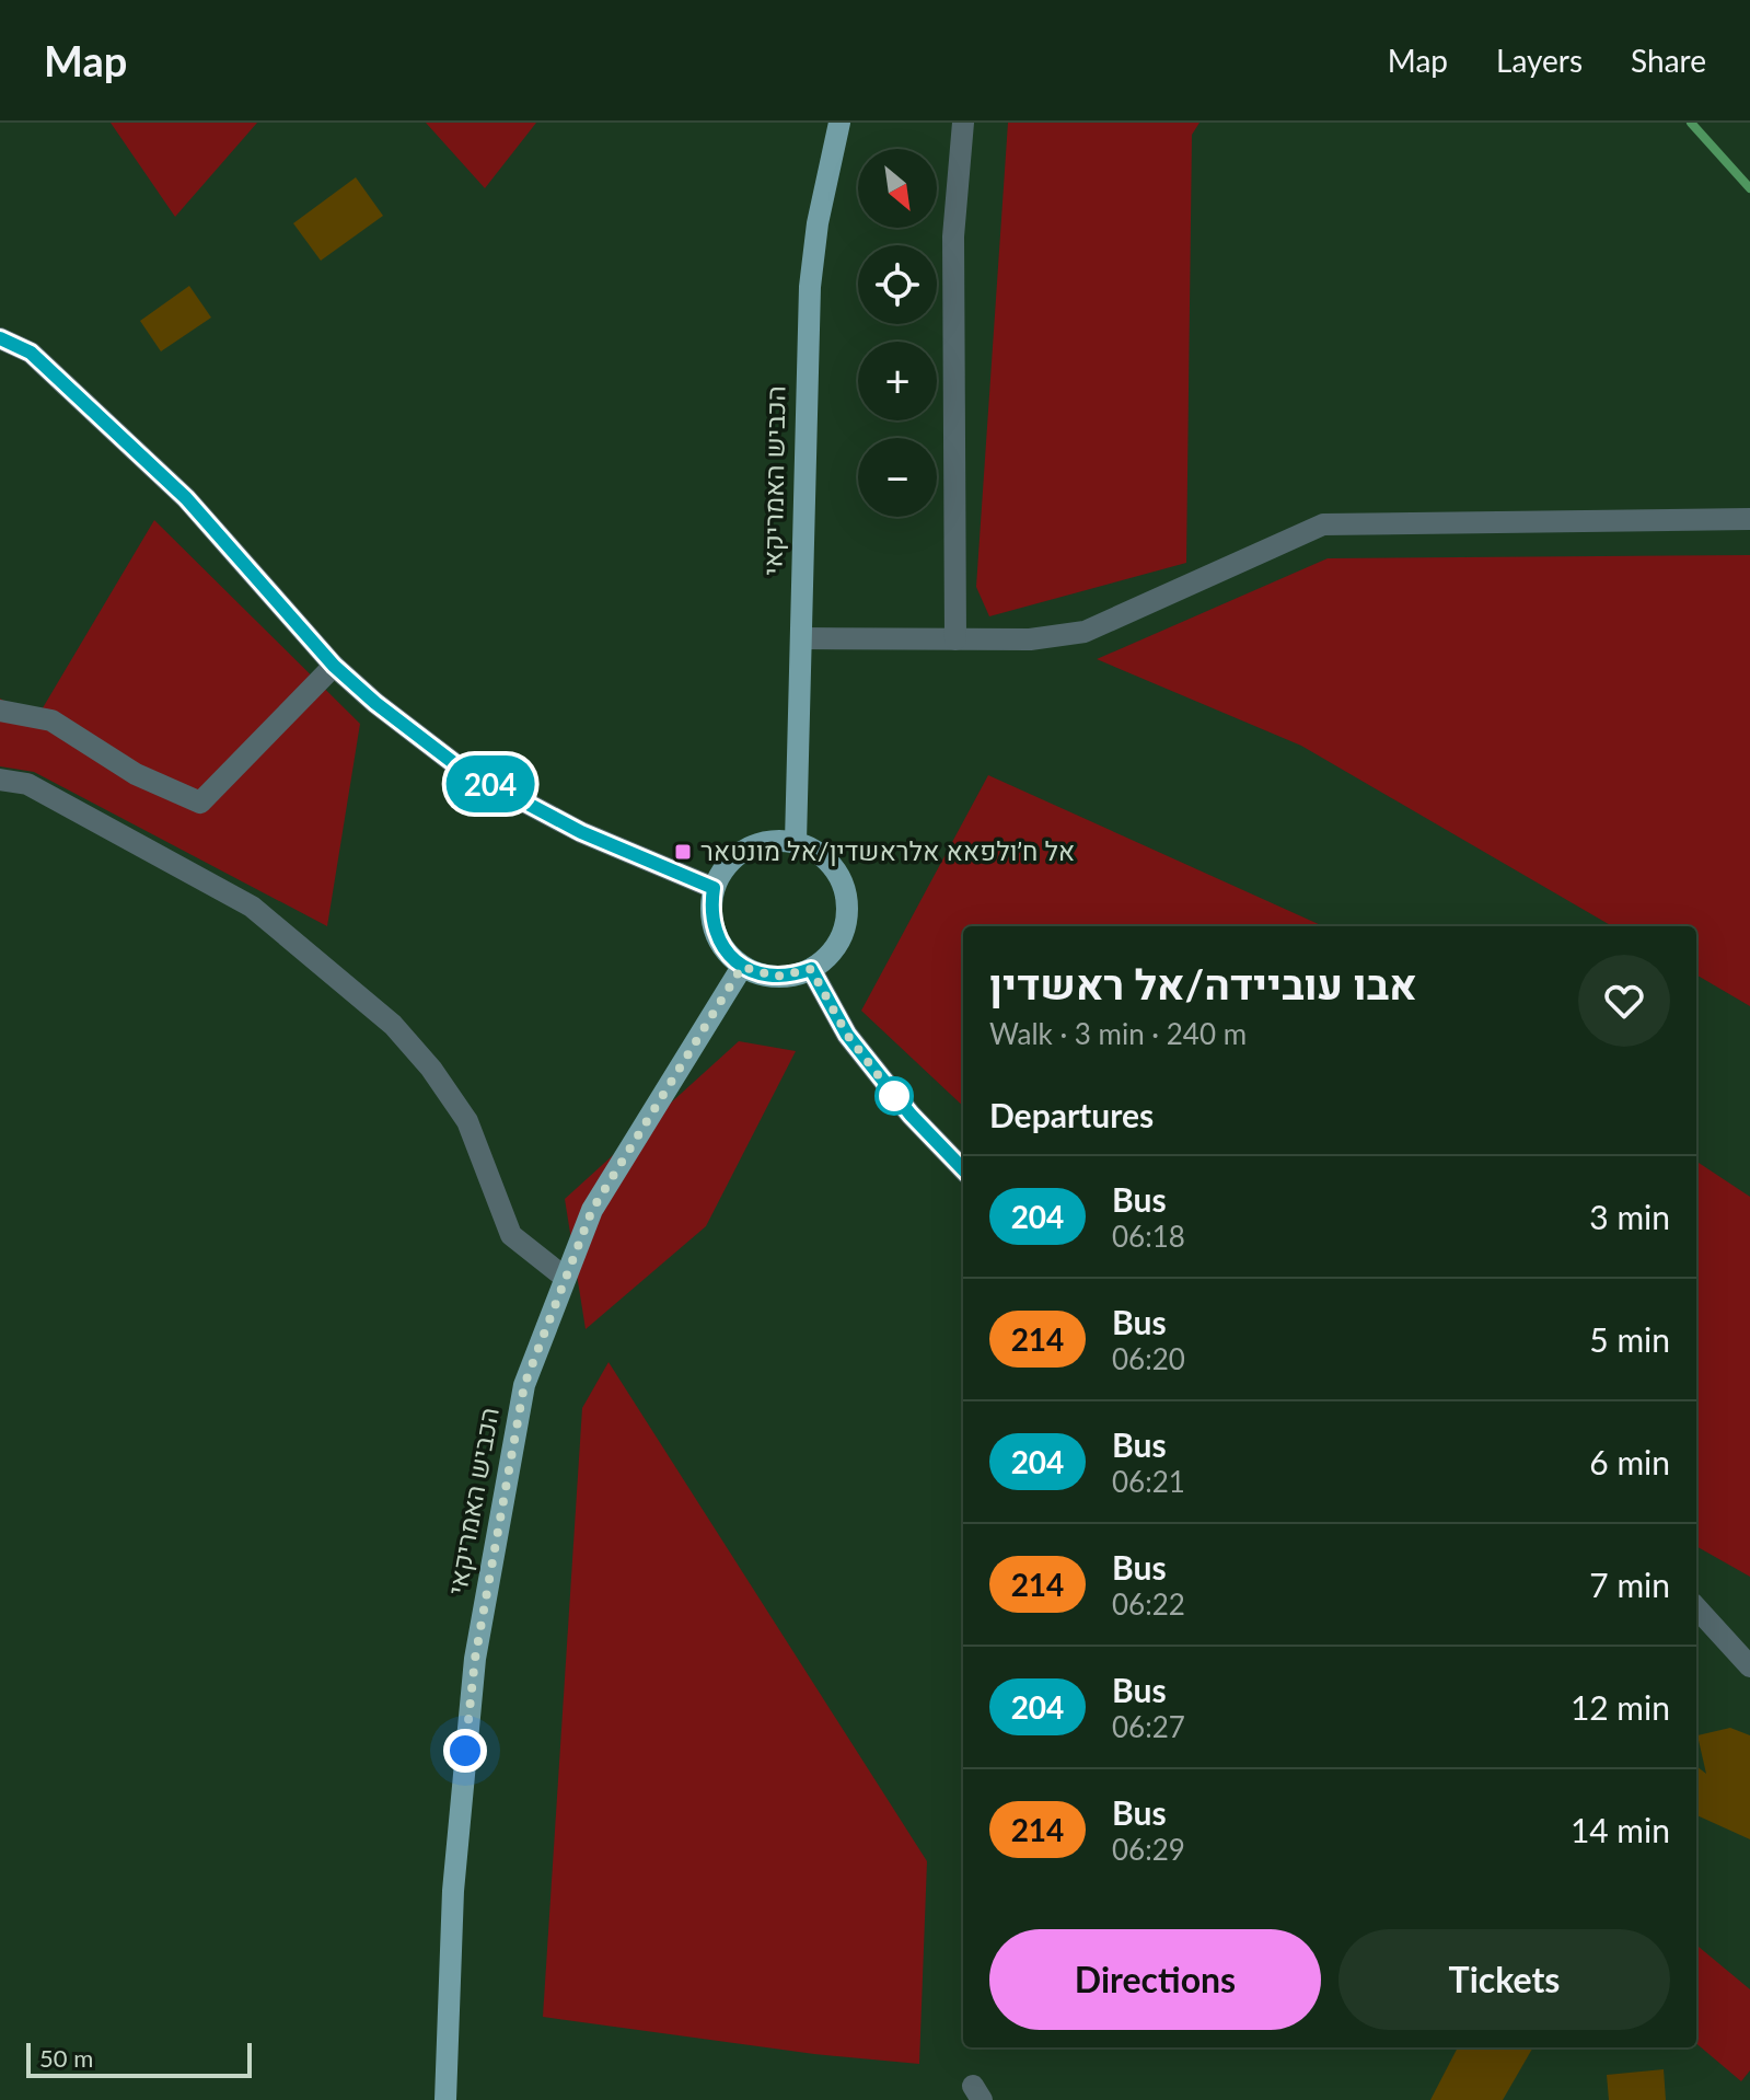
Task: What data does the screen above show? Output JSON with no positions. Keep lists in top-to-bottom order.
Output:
{
  "streets": {
    "main road": ["הכביש האמריקאי"]
  },
  "places": {
    "transit": ["אל ח׳ולפאא אלראשדין/אל מונטאר"]
  },
  "lines": ["bus line 204"],
  "scale_bar": "50 m",
  "north": "bottom right",
  "page": {
    "header": "Map",
    "nav": ["Map", "Layers", "Share"],
    "on_map": "204",
    "map_buttons": ["+", "−"],
    "heading": [
      ["אבו עוביידה/אל ראשדין", "Walk · 3 min · 240 m"],
      "Departures"
    ],
    "list": [
      {
        "mark": "204",
        "name": "Bus",
        "note": "06:18",
        "value": "3 min"
      },
      {
        "mark": "214",
        "name": "Bus",
        "note": "06:20",
        "value": "5 min"
      },
      {
        "mark": "204",
        "name": "Bus",
        "note": "06:21",
        "value": "6 min"
      },
      {
        "mark": "214",
        "name": "Bus",
        "note": "06:22",
        "value": "7 min"
      },
      {
        "mark": "204",
        "name": "Bus",
        "note": "06:27",
        "value": "12 min"
      },
      {
        "mark": "214",
        "name": "Bus",
        "note": "06:29",
        "value": "14 min"
      }
    ],
    "buttons": ["Directions", "Tickets"],
    "scale": "50 m"
  }
}
